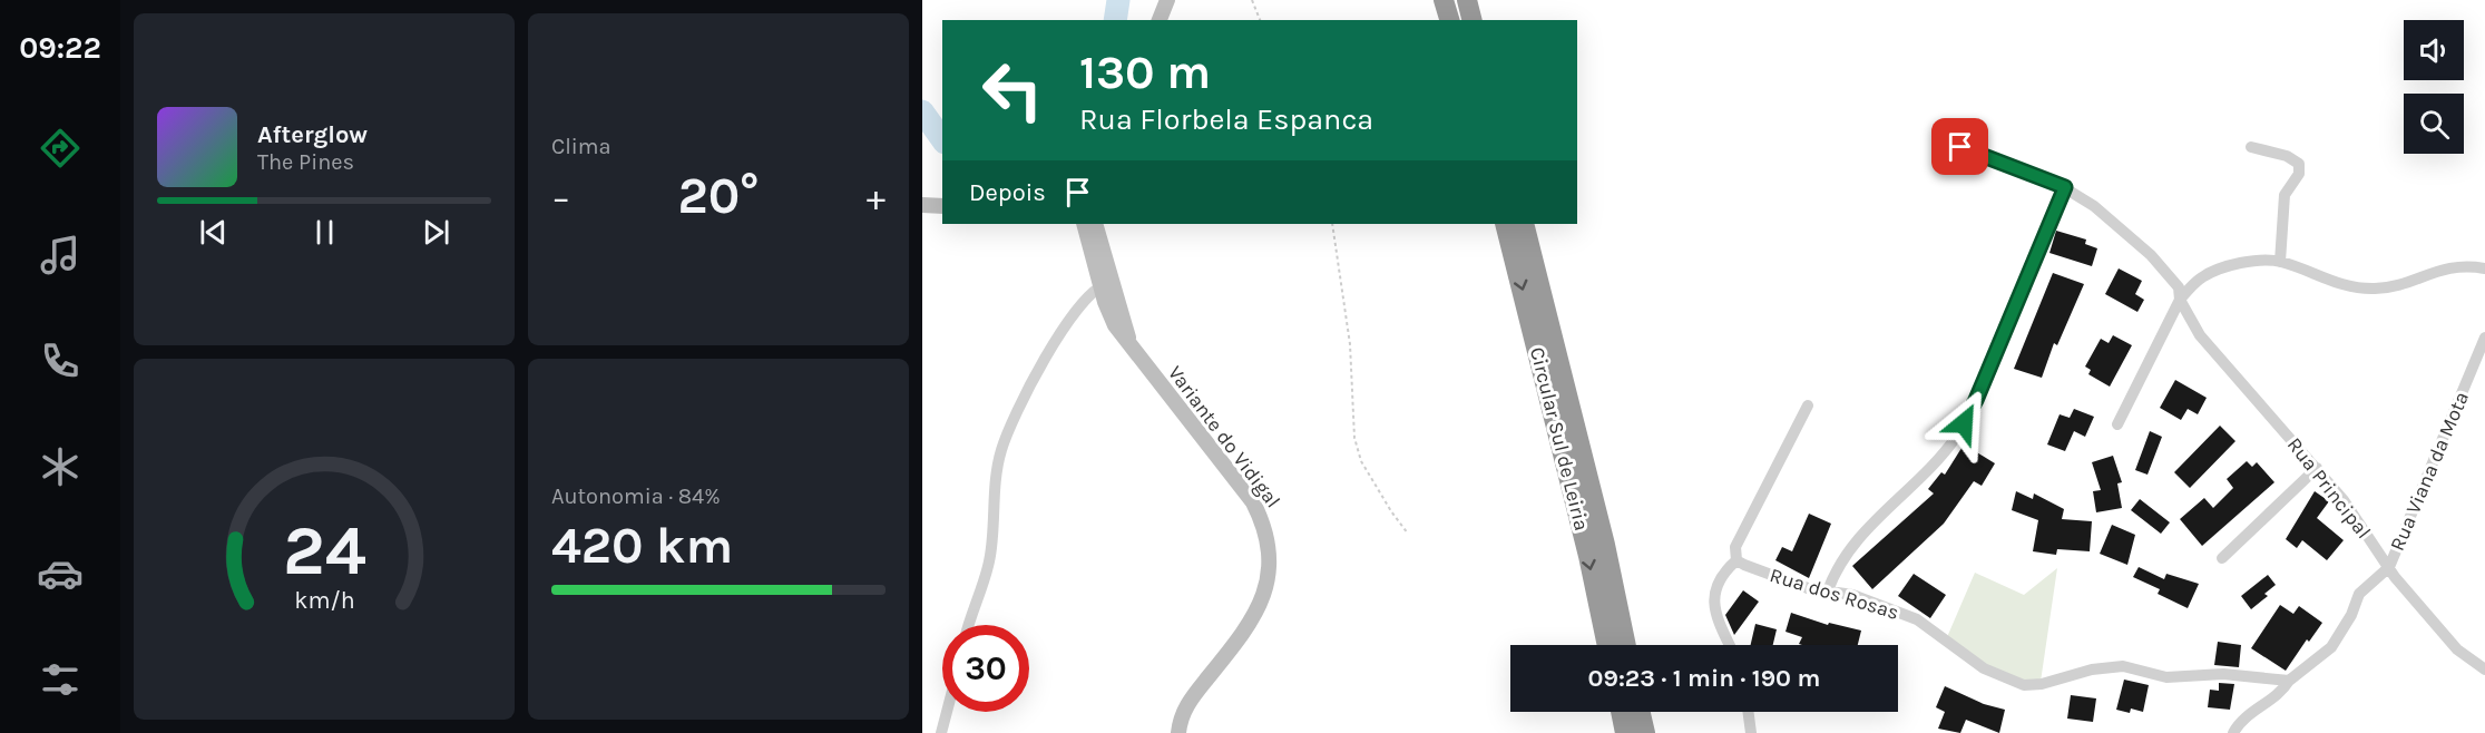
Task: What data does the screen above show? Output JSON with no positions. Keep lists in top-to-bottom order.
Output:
{
  "streets": {
    "highway": ["Circular Sul de Leiria"],
    "street": [
      "Variante do Vidigal",
      "Rua Viana da Mota",
      "Rua Principal",
      "Rua dos Rosas"
    ]
  },
  "crossings": [
    ["Rua Viana da Mota", "Rua Principal"]
  ],
  "page": {
    "tabs": "09:22",
    "tile": [
      "Clima",
      ["Autonomia · 84%", "420 km"]
    ],
    "turn": ["130 m", "Rua Florbela Espanca"],
    "song": ["Afterglow", "The Pines"],
    "then": "Depois",
    "heat": ["−", "20°", "+"],
    "limit": "30",
    "trip": "09:23 · 1 min · 190 m",
    "gauge": ["24", "km/h"]
  }
}
